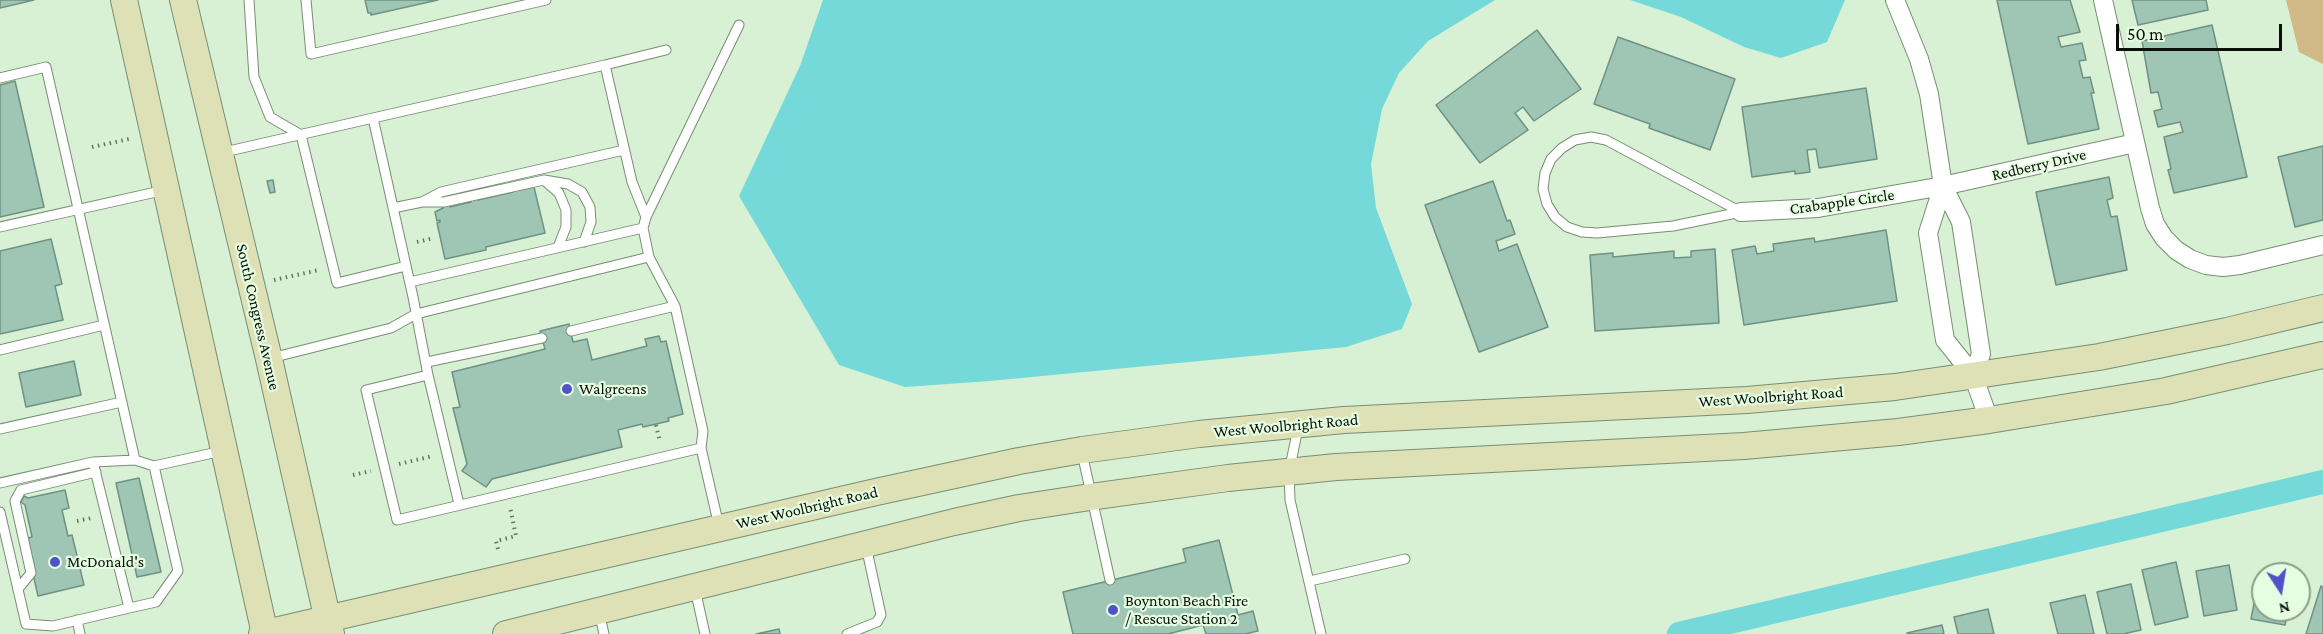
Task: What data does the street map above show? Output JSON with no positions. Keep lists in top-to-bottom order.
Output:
{
  "streets": {
    "main road": ["South Congress Avenue", "West Woolbright Road"],
    "street": ["Redberry Drive", "Crabapple Circle"]
  },
  "crossings": [
    ["Redberry Drive", "Crabapple Circle"],
    ["South Congress Avenue", "West Woolbright Road"]
  ],
  "places": ["Walgreens", "McDonald's", "Boynton Beach Fire / Rescue Station 2"],
  "scale_bar": "50 m",
  "north": "bottom"
}
